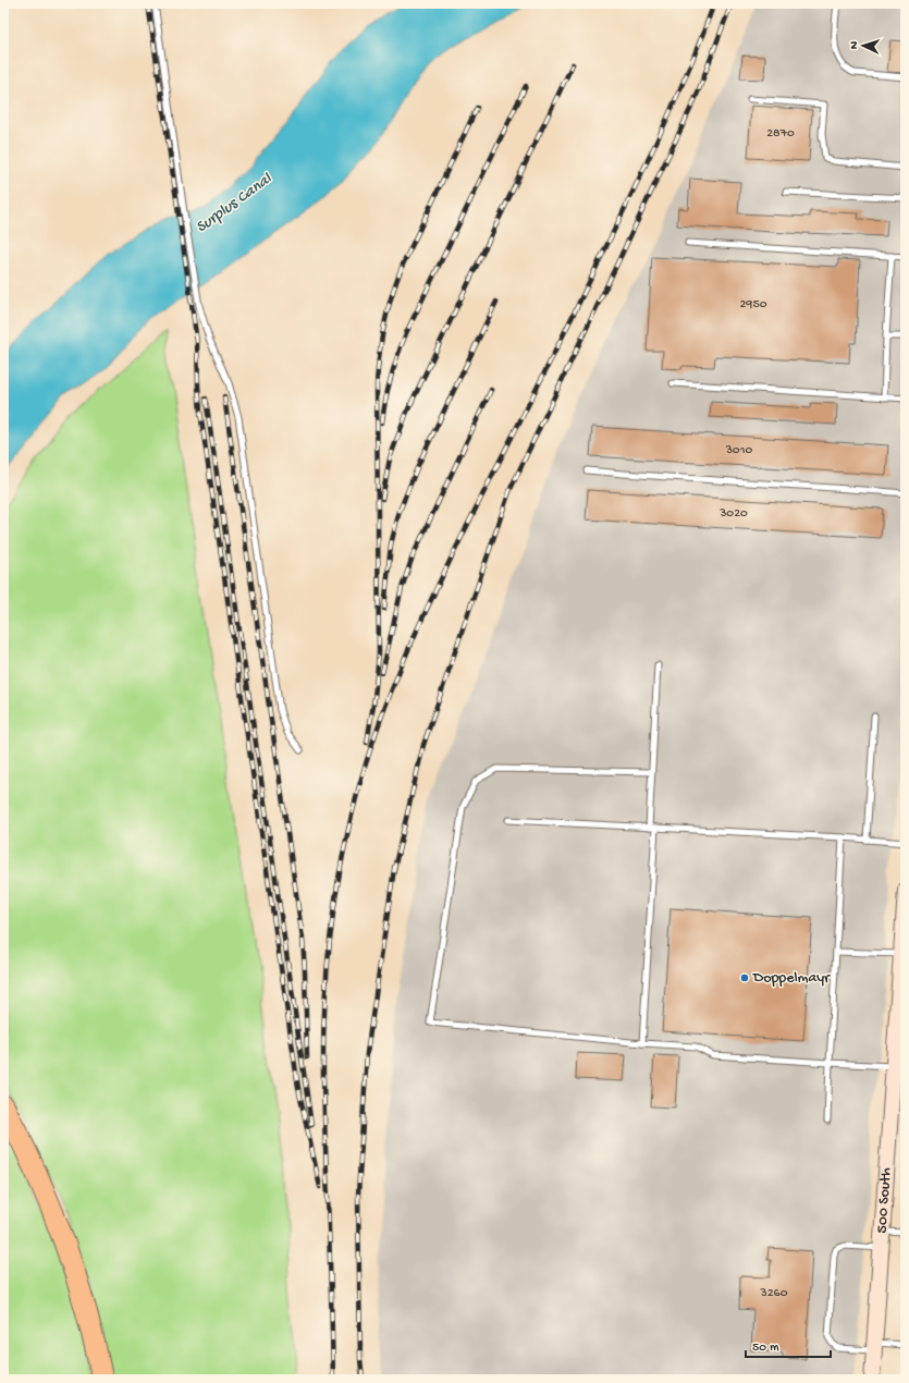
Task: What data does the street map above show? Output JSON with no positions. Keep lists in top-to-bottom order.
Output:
{
  "streets": {
    "street": ["500 South"]
  },
  "water": ["Surplus Canal"],
  "places": ["Doppelmayr"],
  "house_numbers": [
    "2870",
    "2950",
    "3010",
    "3020",
    "3260"
  ],
  "scale_bar": "50 m",
  "north": "left"
}
